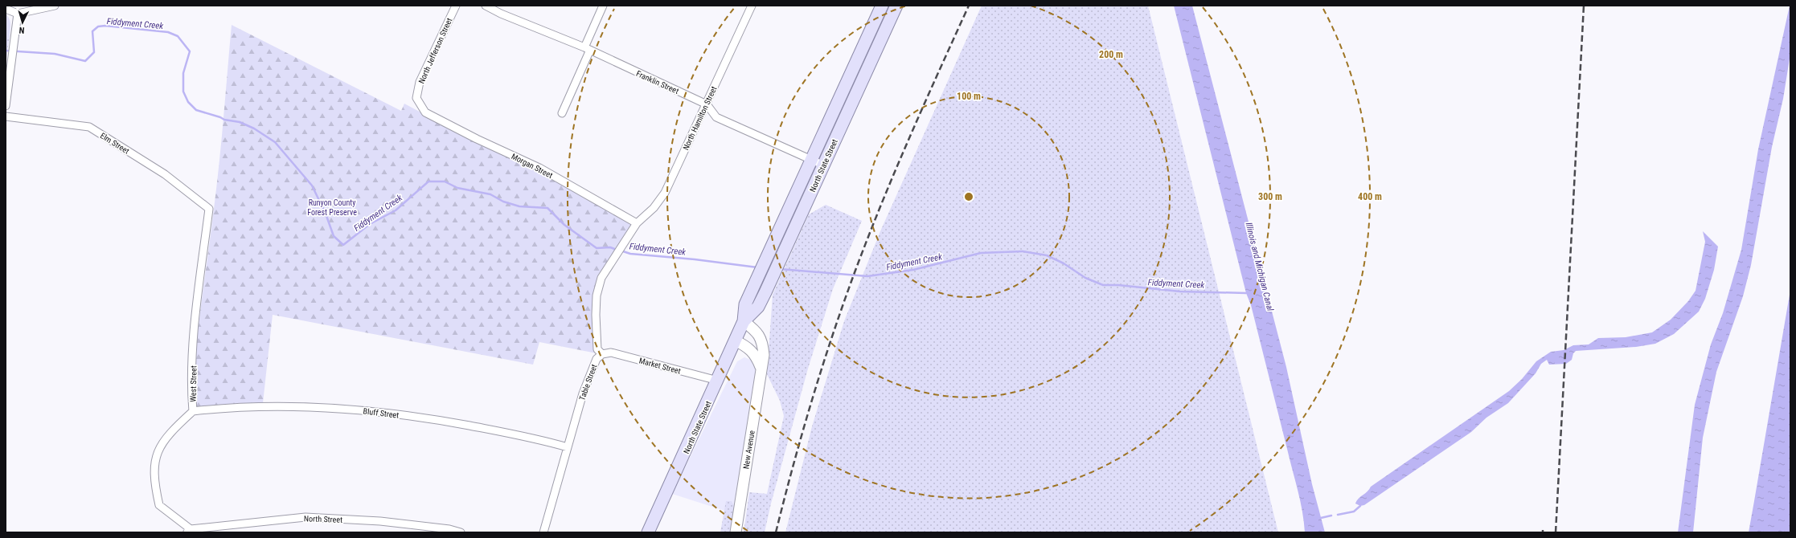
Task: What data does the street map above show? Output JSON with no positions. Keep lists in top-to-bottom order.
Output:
{
  "streets": {
    "main road": ["North State Street", "New Avenue"],
    "street": [
      "North Jefferson Street",
      "Franklin Street",
      "North Hamilton Street",
      "Elm Street",
      "Morgan Street",
      "Market Street",
      "Table Street",
      "West Street",
      "Bluff Street",
      "North Street"
    ]
  },
  "crossings": [
    ["North Jefferson Street", "Morgan Street"],
    ["Franklin Street", "North Hamilton Street"],
    ["Franklin Street", "North State Street"],
    ["North Hamilton Street", "Morgan Street"],
    ["Elm Street", "West Street"],
    ["North State Street", "Market Street"],
    ["North State Street", "New Avenue"],
    ["Market Street", "Table Street"],
    ["Table Street", "Bluff Street"],
    ["West Street", "Bluff Street"],
    ["West Street", "North Street"]
  ],
  "water": ["Fiddyment Creek", "Illinois and Michigan Canal"],
  "parks": ["Runyon County Forest Preserve"],
  "north": "bottom",
  "rings": [
    "200 m",
    "100 m",
    "300 m",
    "400 m"
  ]
}
